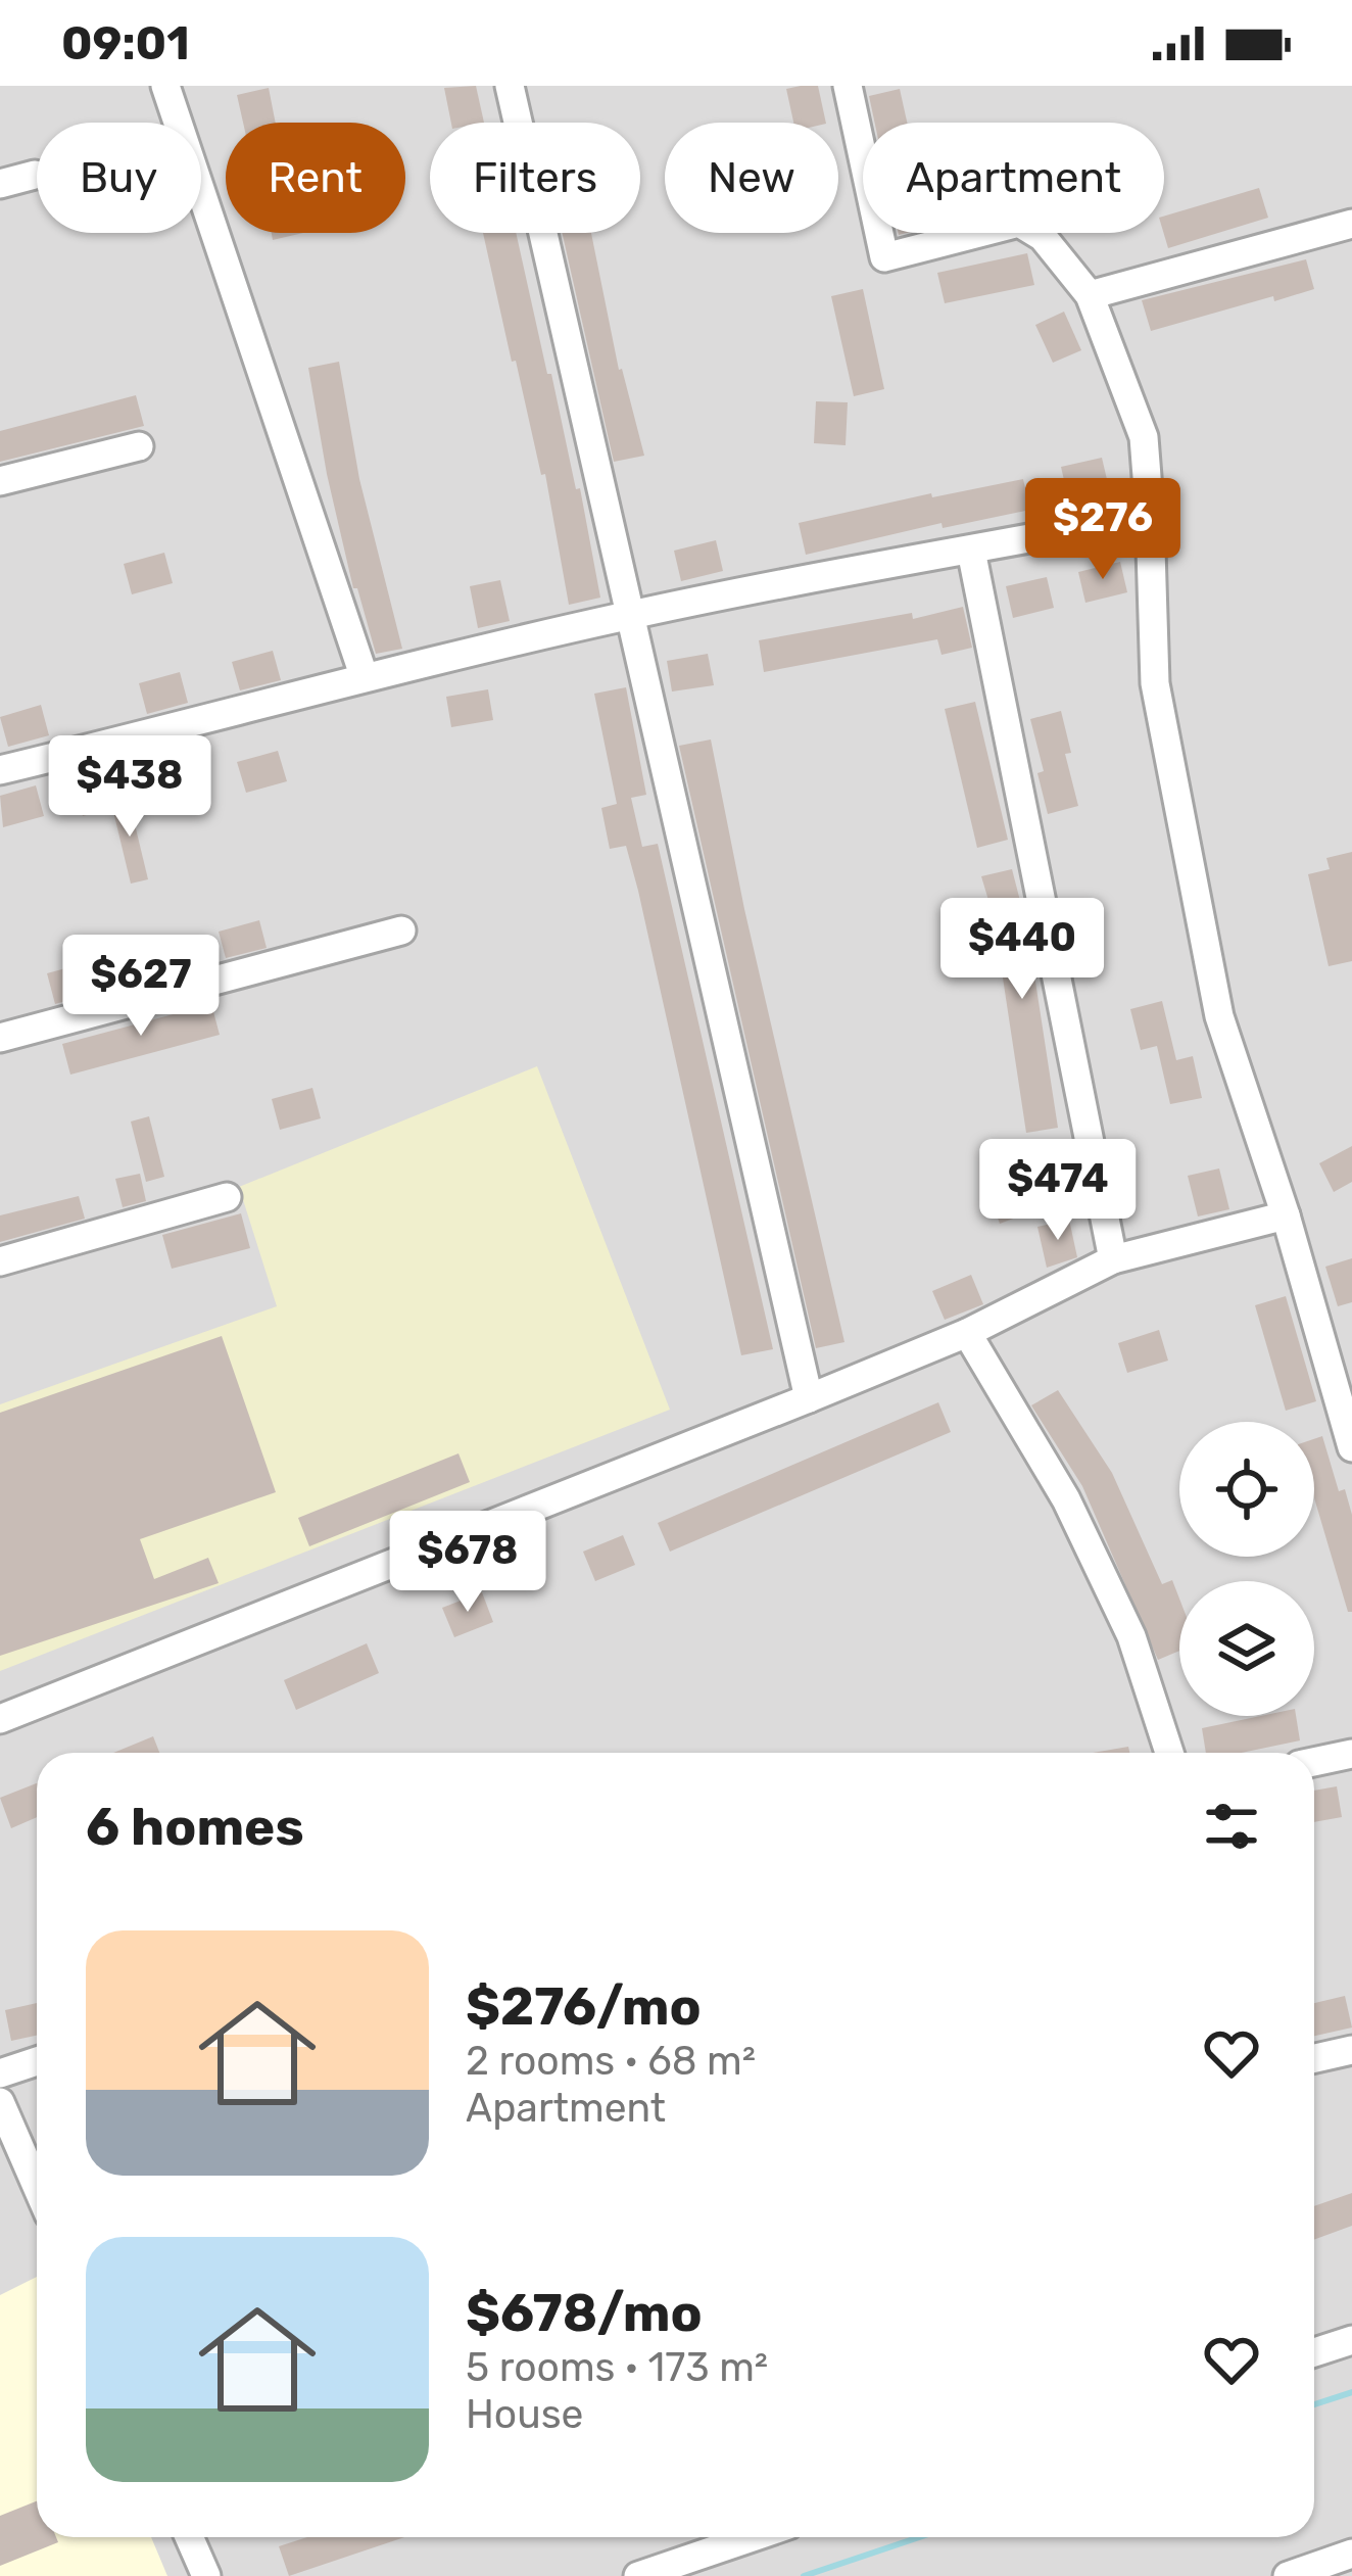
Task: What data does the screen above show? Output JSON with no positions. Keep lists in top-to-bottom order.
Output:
{
  "page": {
    "status": "09:01",
    "chip": [
      "Buy",
      "Rent",
      "Filters",
      "New",
      "Apartment"
    ],
    "price": [
      "$276",
      "$438",
      "$440",
      "$627",
      "$474",
      "$678"
    ],
    "heading": "6 homes",
    "list": [
      {
        "name": "$276/mo",
        "note": "2 rooms · 68 m² · Apartment"
      },
      {
        "name": "$678/mo",
        "note": "5 rooms · 173 m² · House"
      }
    ]
  }
}
